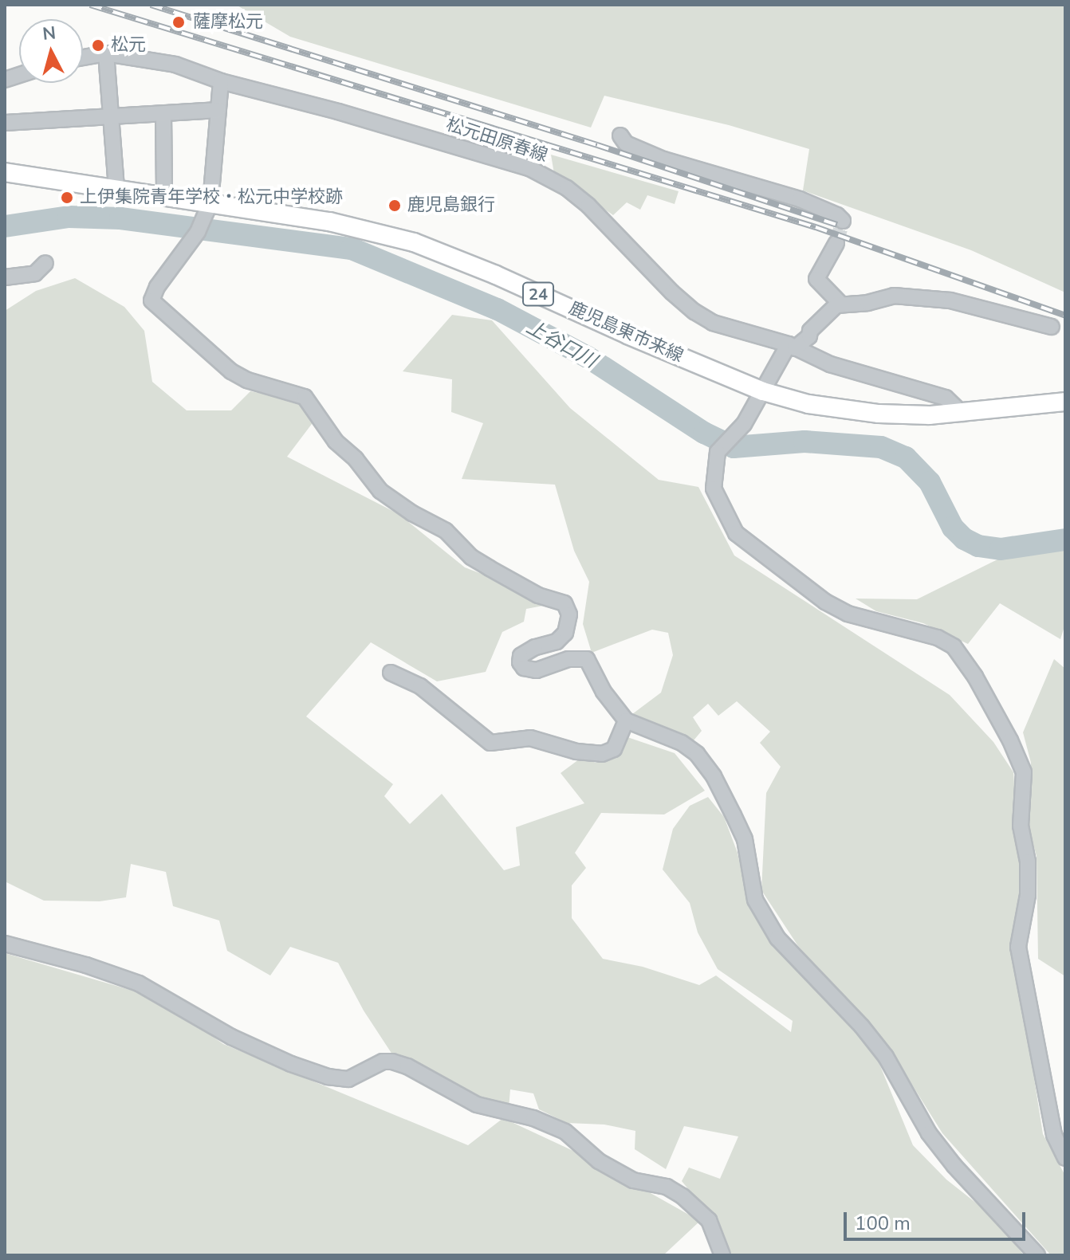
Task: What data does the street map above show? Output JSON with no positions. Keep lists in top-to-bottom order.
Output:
{
  "streets": {
    "main road": ["24", "鹿児島東市来線"],
    "street": ["松元田原春線"]
  },
  "crossings": [
    ["松元田原春線", "鹿児島東市来線"]
  ],
  "water": ["上谷口川"],
  "places": [
    "薩摩松元",
    "松元",
    "上伊集院青年学校・松元中学校跡",
    "鹿児島銀行"
  ],
  "scale_bar": "100 m",
  "north": "top"
}
